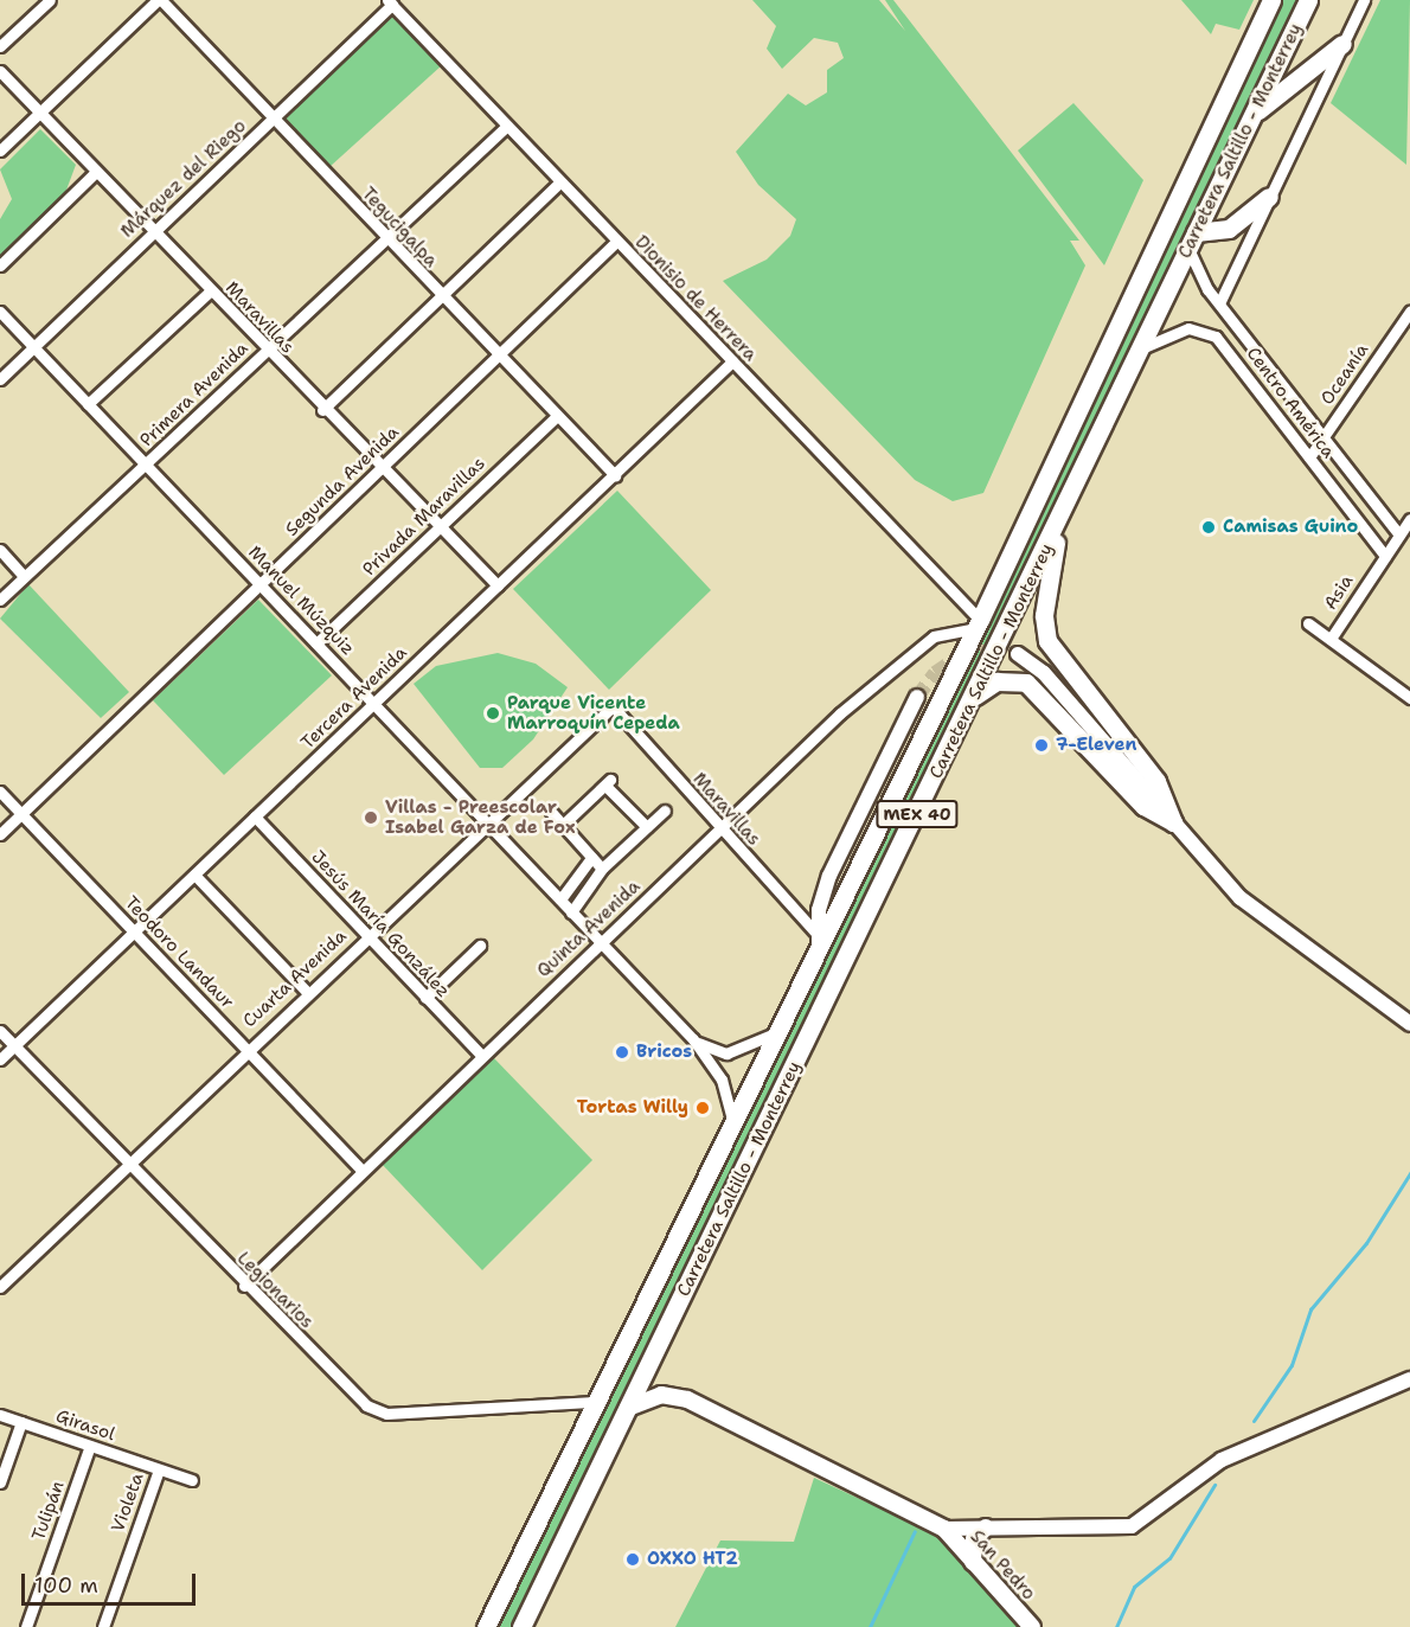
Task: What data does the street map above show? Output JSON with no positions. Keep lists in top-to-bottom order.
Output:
{
  "streets": {
    "main road": ["Carretera Saltillo - Monterrey", "MEX 40", "San Pedro"],
    "street": [
      "Márquez del Riego",
      "Tegucigalpa",
      "Dionisio de Herrera",
      "Maravillas",
      "Oceanía",
      "Primera Avenida",
      "Centro América",
      "Segunda Avenida",
      "Privada Maravillas",
      "Asia",
      "Manuel Múzquiz",
      "Tercera Avenida",
      "Jesús María González",
      "Quinta Avenida",
      "Teodoro Landaur",
      "Cuarta Avenida",
      "Legionarios",
      "Girasol",
      "Violeta",
      "Tulipán"
    ]
  },
  "crossings": [
    ["Carretera Saltillo - Monterrey", "Dionisio de Herrera"],
    ["Carretera Saltillo - Monterrey", "Maravillas"],
    ["Carretera Saltillo - Monterrey", "Centro América"],
    ["Carretera Saltillo - Monterrey", "Manuel Múzquiz"],
    ["Carretera Saltillo - Monterrey", "Quinta Avenida"],
    ["Carretera Saltillo - Monterrey", "Legionarios"],
    ["Márquez del Riego", "Tegucigalpa"],
    ["Márquez del Riego", "Dionisio de Herrera"],
    ["Márquez del Riego", "Maravillas"],
    ["Márquez del Riego", "Manuel Múzquiz"],
    ["Tegucigalpa", "Primera Avenida"],
    ["Tegucigalpa", "Segunda Avenida"],
    ["Tegucigalpa", "Privada Maravillas"],
    ["Tegucigalpa", "Tercera Avenida"],
    ["Dionisio de Herrera", "Primera Avenida"],
    ["Dionisio de Herrera", "Segunda Avenida"],
    ["Dionisio de Herrera", "Tercera Avenida"],
    ["Dionisio de Herrera", "Quinta Avenida"],
    ["Maravillas", "Primera Avenida"],
    ["Maravillas", "Segunda Avenida"],
    ["Maravillas", "Privada Maravillas"],
    ["Maravillas", "Tercera Avenida"],
    ["Maravillas", "Quinta Avenida"],
    ["Maravillas", "Cuarta Avenida"],
    ["Oceanía", "Centro América"],
    ["Primera Avenida", "Manuel Múzquiz"],
    ["Centro América", "Asia"],
    ["Segunda Avenida", "Manuel Múzquiz"],
    ["Segunda Avenida", "Teodoro Landaur"],
    ["Privada Maravillas", "Manuel Múzquiz"],
    ["Manuel Múzquiz", "Tercera Avenida"],
    ["Manuel Múzquiz", "Quinta Avenida"],
    ["Manuel Múzquiz", "Cuarta Avenida"],
    ["Tercera Avenida", "Jesús María González"],
    ["Tercera Avenida", "Teodoro Landaur"],
    ["Tercera Avenida", "Legionarios"],
    ["Jesús María González", "Quinta Avenida"],
    ["Jesús María González", "Cuarta Avenida"],
    ["Quinta Avenida", "Teodoro Landaur"],
    ["Quinta Avenida", "Legionarios"],
    ["Teodoro Landaur", "Cuarta Avenida"],
    ["Cuarta Avenida", "Legionarios"],
    ["Girasol", "Violeta"],
    ["Girasol", "Tulipán"]
  ],
  "places": [
    "Camisas Guino",
    "Parque Vicente Marroquín Cepeda",
    "7-Eleven",
    "Villas - Preescolar Isabel Garza de Fox",
    "Bricos",
    "Tortas Willy",
    "OXXO HT2"
  ],
  "scale_bar": "100 m"
}
